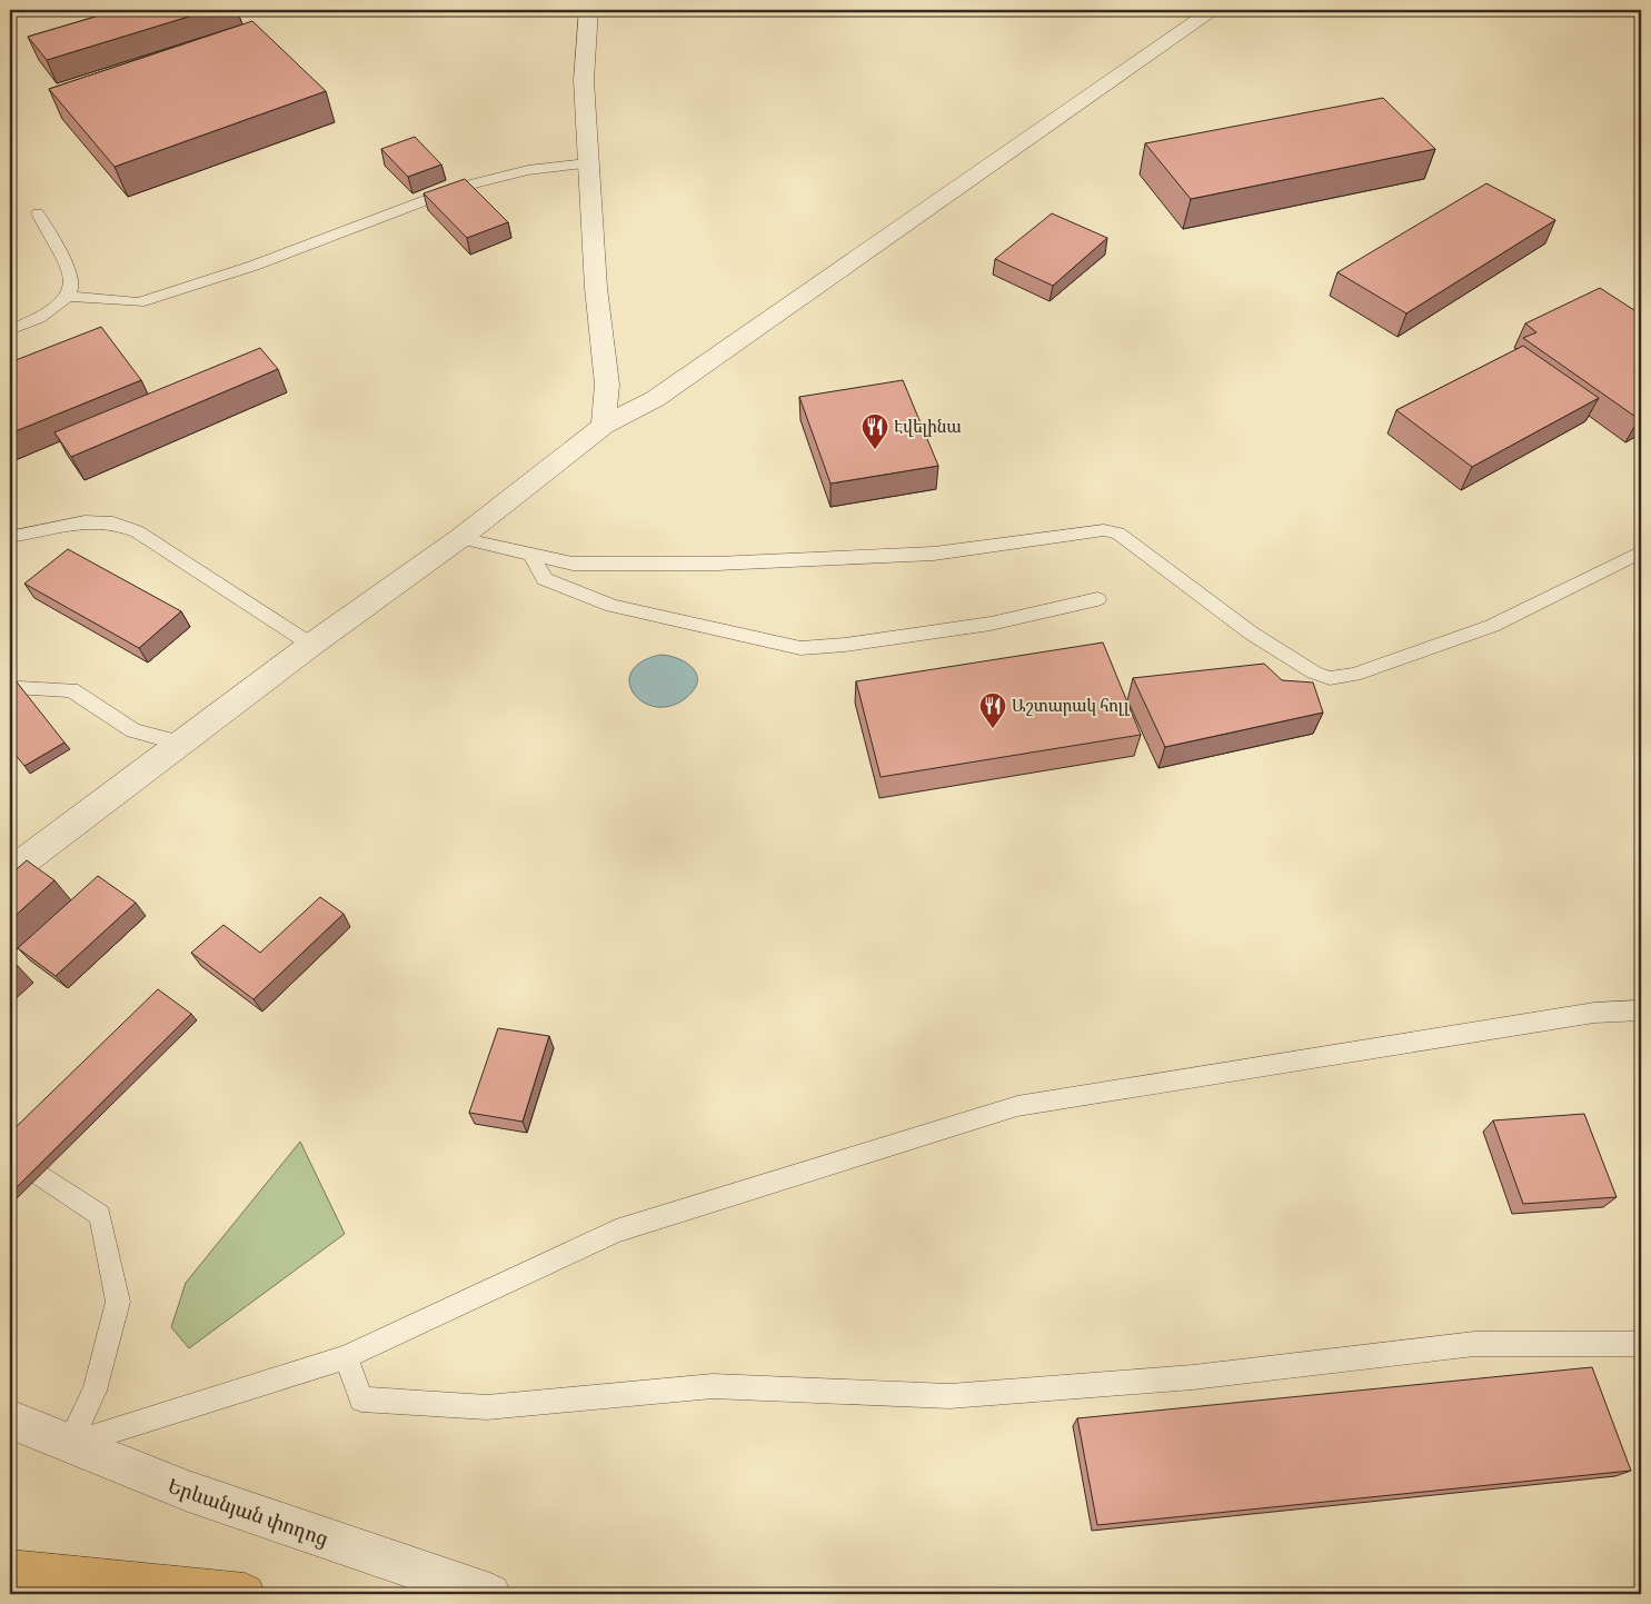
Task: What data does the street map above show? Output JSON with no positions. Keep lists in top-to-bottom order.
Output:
{
  "streets": {
    "street": ["Երևանյան փողոց"]
  },
  "places": {
    "restaurant": ["Էվելինա", "Աշտարակ հոլլ"]
  }
}
